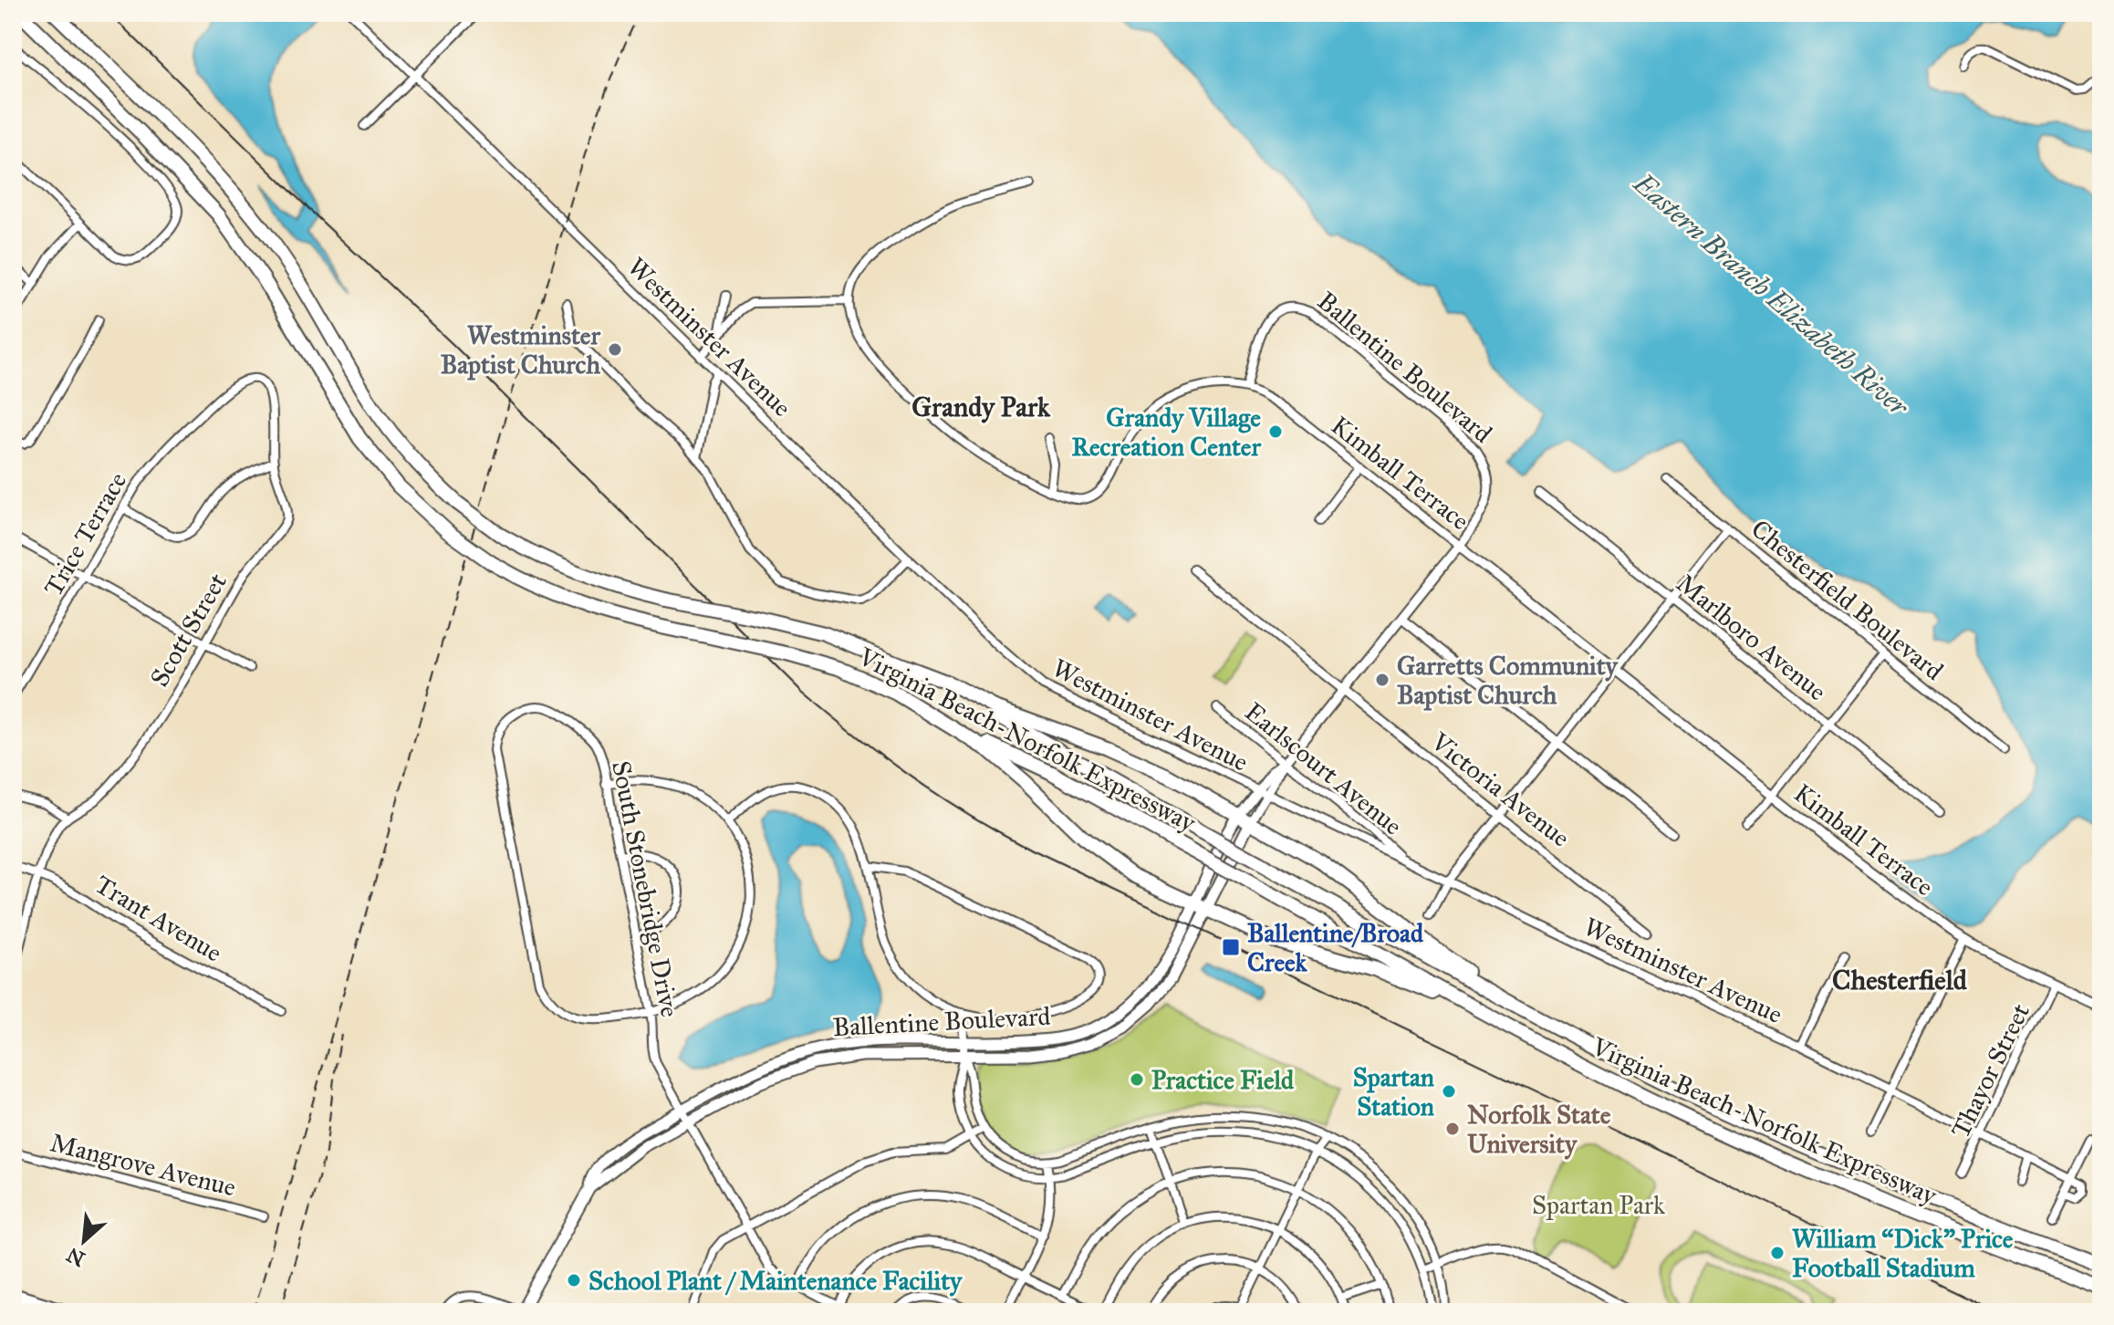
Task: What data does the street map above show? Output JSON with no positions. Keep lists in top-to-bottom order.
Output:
{
  "streets": {
    "highway": ["Virginia Beach-Norfolk Expressway"],
    "main road": ["Ballentine Boulevard"],
    "street": [
      "Westminster Avenue",
      "Kimball Terrace",
      "Trice Terrace",
      "Chesterfield Boulevard",
      "Scott Street",
      "Marlboro Avenue",
      "Earlscourt Avenue",
      "Victoria Avenue",
      "South Stonebridge Drive",
      "Trant Avenue",
      "Thayor Street",
      "Mangrove Avenue"
    ]
  },
  "crossings": [
    ["Westminster Avenue", "Ballentine Boulevard"],
    ["Westminster Avenue", "Earlscourt Avenue"],
    ["Westminster Avenue", "Thayor Street"],
    ["Ballentine Boulevard", "Kimball Terrace"],
    ["Ballentine Boulevard", "Earlscourt Avenue"],
    ["Ballentine Boulevard", "Victoria Avenue"],
    ["Ballentine Boulevard", "South Stonebridge Drive"],
    ["Kimball Terrace", "Thayor Street"],
    ["Trice Terrace", "Scott Street"],
    ["Scott Street", "Trant Avenue"]
  ],
  "districts": ["Grandy Park", "Chesterfield"],
  "water": ["Eastern Branch Elizabeth River"],
  "parks": ["Spartan Park"],
  "places": {
    "other": [
      "Westminster Baptist Church",
      "Grandy Village Recreation Center",
      "Garretts Community Baptist Church",
      "Practice Field",
      "Spartan Station",
      "Norfolk State University",
      "William “Dick” Price Football Stadium",
      "School Plant / Maintenance Facility"
    ],
    "transit": ["Ballentine/Broad Creek"]
  },
  "north": "bottom left"
}
